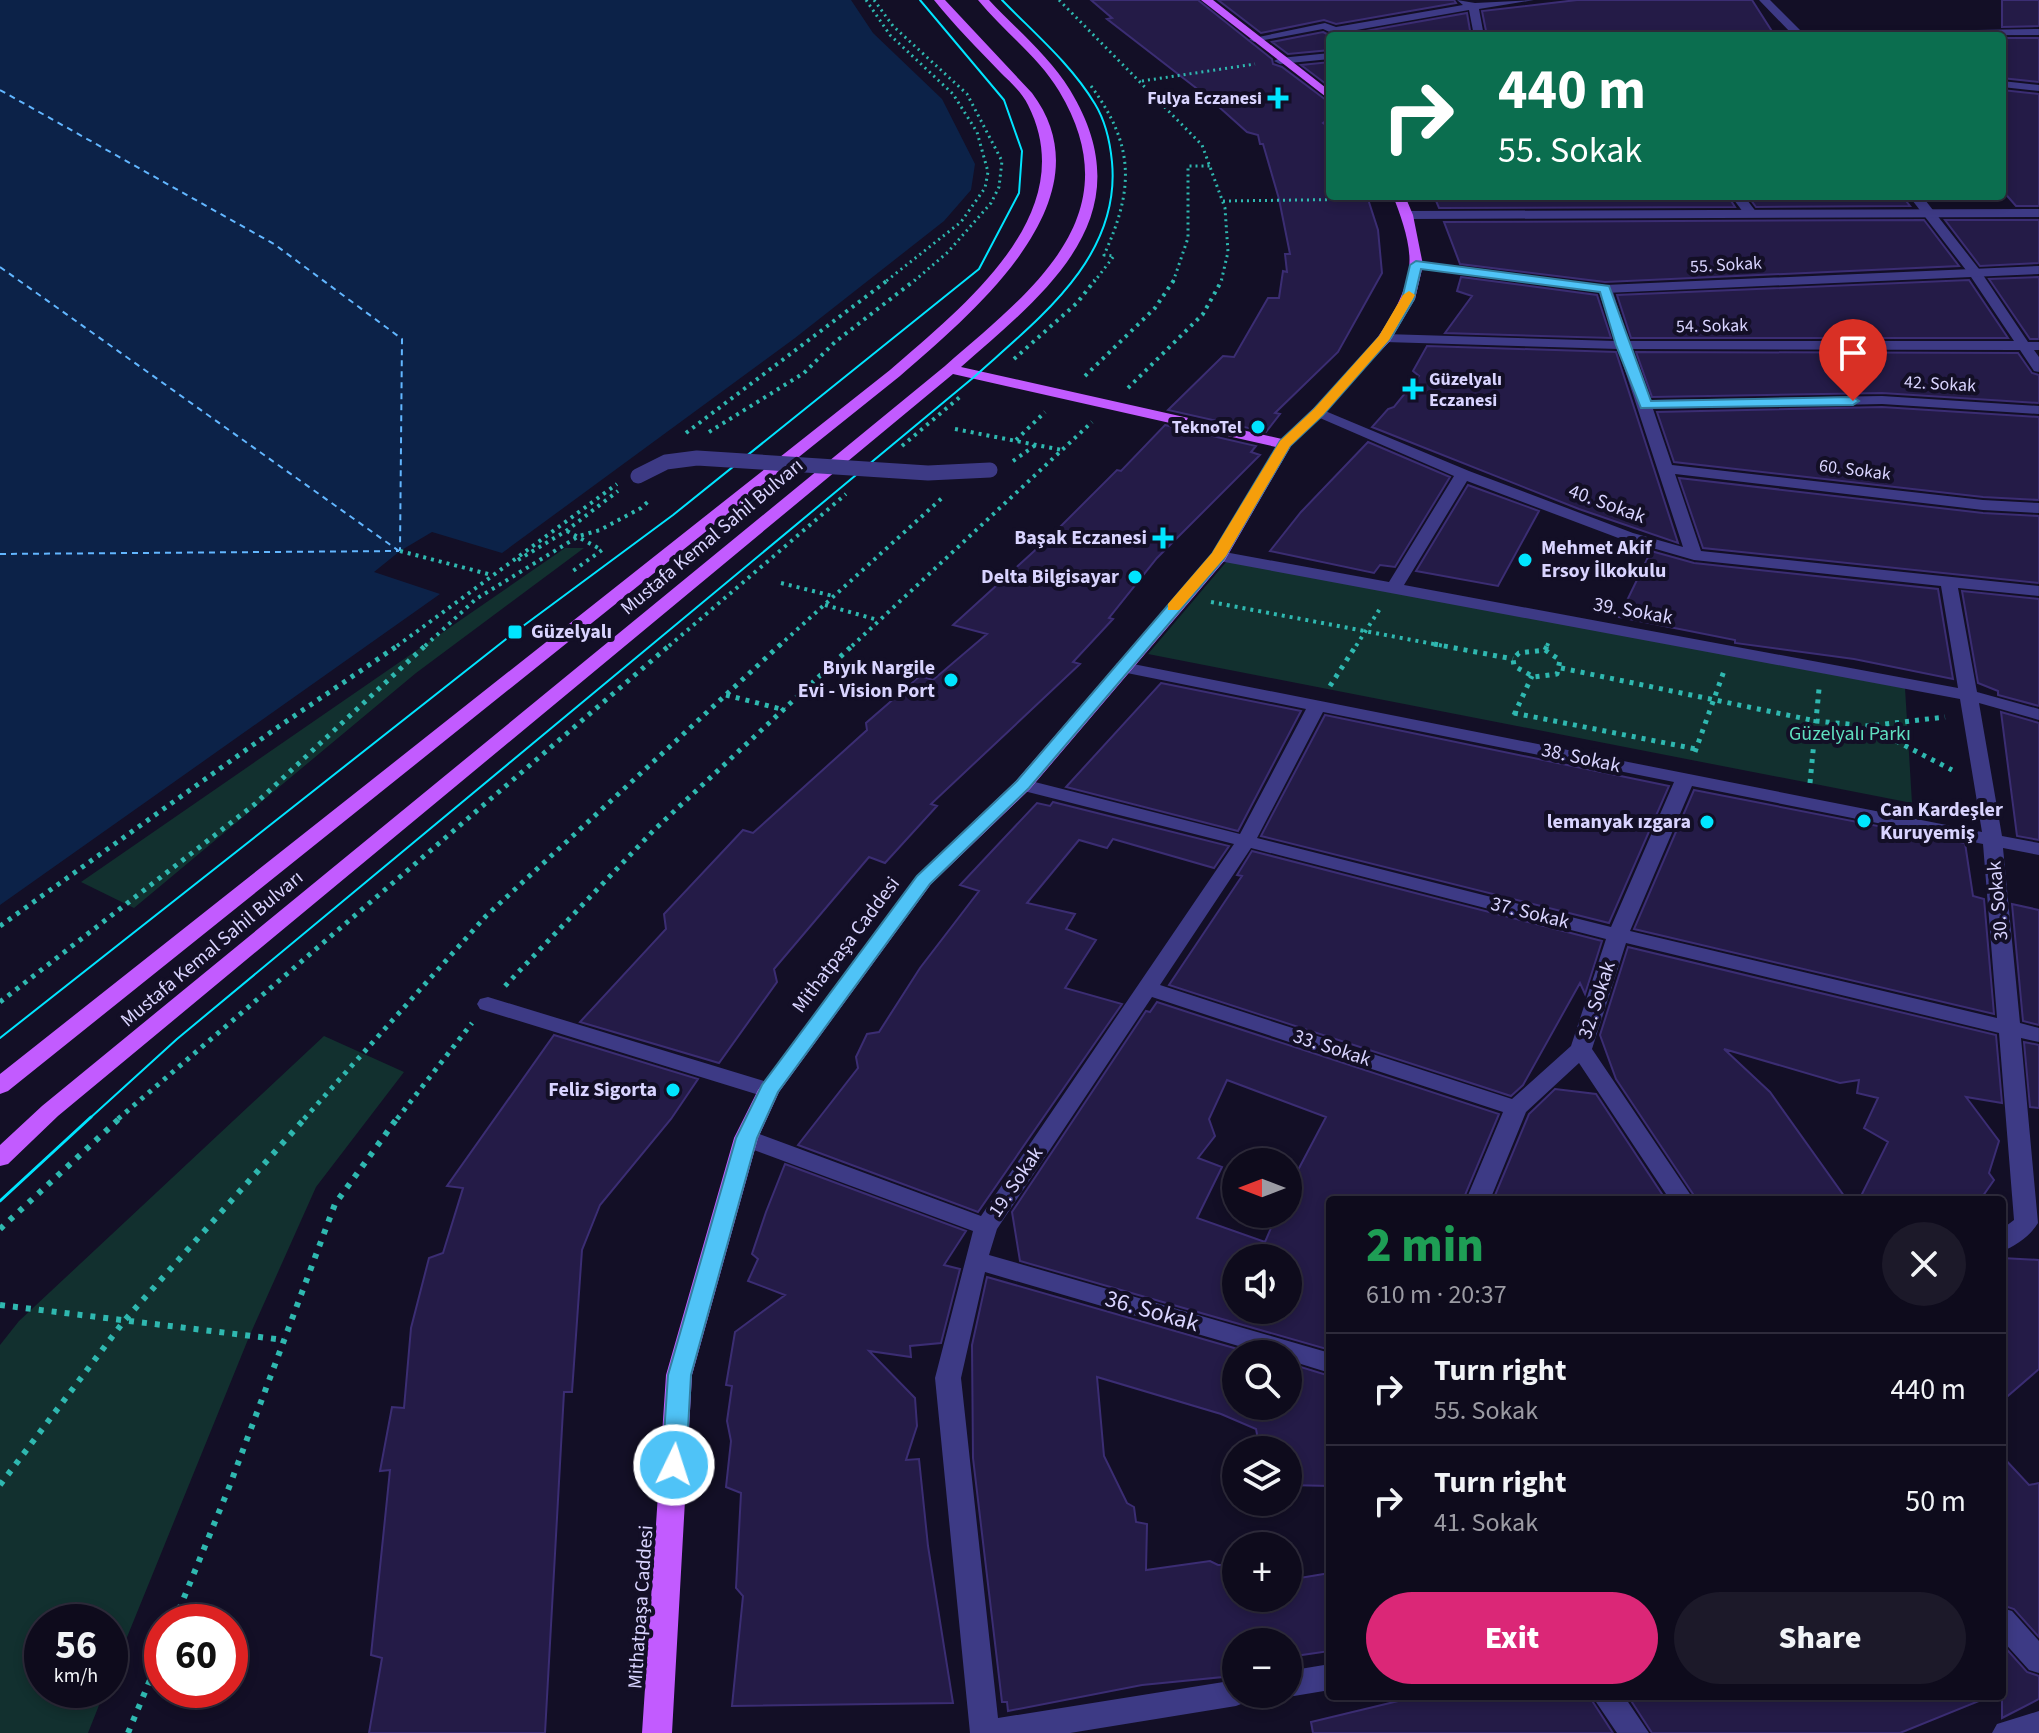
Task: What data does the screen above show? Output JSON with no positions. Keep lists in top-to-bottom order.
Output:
{
  "streets": {
    "main road": ["Mustafa Kemal Sahil Bulvarı", "Mithatpaşa Caddesi"],
    "street": [
      "55. Sokak",
      "54. Sokak",
      "42. Sokak",
      "60. Sokak",
      "40. Sokak",
      "39. Sokak",
      "38. Sokak",
      "30. Sokak",
      "37. Sokak",
      "32. Sokak",
      "33. Sokak",
      "19. Sokak",
      "36. Sokak"
    ]
  },
  "crossings": [
    ["55. Sokak", "Mithatpaşa Caddesi"],
    ["54. Sokak", "Mithatpaşa Caddesi"],
    ["40. Sokak", "30. Sokak"],
    ["40. Sokak", "Mithatpaşa Caddesi"],
    ["39. Sokak", "30. Sokak"],
    ["39. Sokak", "Mithatpaşa Caddesi"],
    ["38. Sokak", "30. Sokak"],
    ["38. Sokak", "Mithatpaşa Caddesi"],
    ["38. Sokak", "32. Sokak"],
    ["38. Sokak", "19. Sokak"],
    ["30. Sokak", "37. Sokak"],
    ["37. Sokak", "Mithatpaşa Caddesi"],
    ["37. Sokak", "32. Sokak"],
    ["37. Sokak", "19. Sokak"],
    ["32. Sokak", "33. Sokak"],
    ["33. Sokak", "19. Sokak"],
    ["19. Sokak", "36. Sokak"]
  ],
  "parks": ["Güzelyalı Parkı"],
  "places": {
    "health": ["Fulya Eczanesi", "Güzelyalı Eczanesi", "Başak Eczanesi"],
    "other": [
      "TeknoTel",
      "Mehmet Akif Ersoy İlkokulu",
      "Delta Bilgisayar",
      "Bıyık Nargile Evi - Vision Port",
      "Can Kardeşler Kuruyemiş",
      "lemanyak ızgara",
      "Feliz Sigorta"
    ],
    "transit": ["Güzelyalı"]
  },
  "north": "left",
  "page": {
    "turn": ["440 m", "55. Sokak"],
    "map_buttons": ["+", "−"],
    "heading": ["2 min", "610 m · 20:37"],
    "list": [
      {
        "name": "Turn right",
        "note": "55. Sokak",
        "value": "440 m"
      },
      {
        "name": "Turn right",
        "note": "41. Sokak",
        "value": "50 m"
      }
    ],
    "buttons": ["Exit", "Share"],
    "speed": "56 km/h",
    "limit": "60"
  }
}
